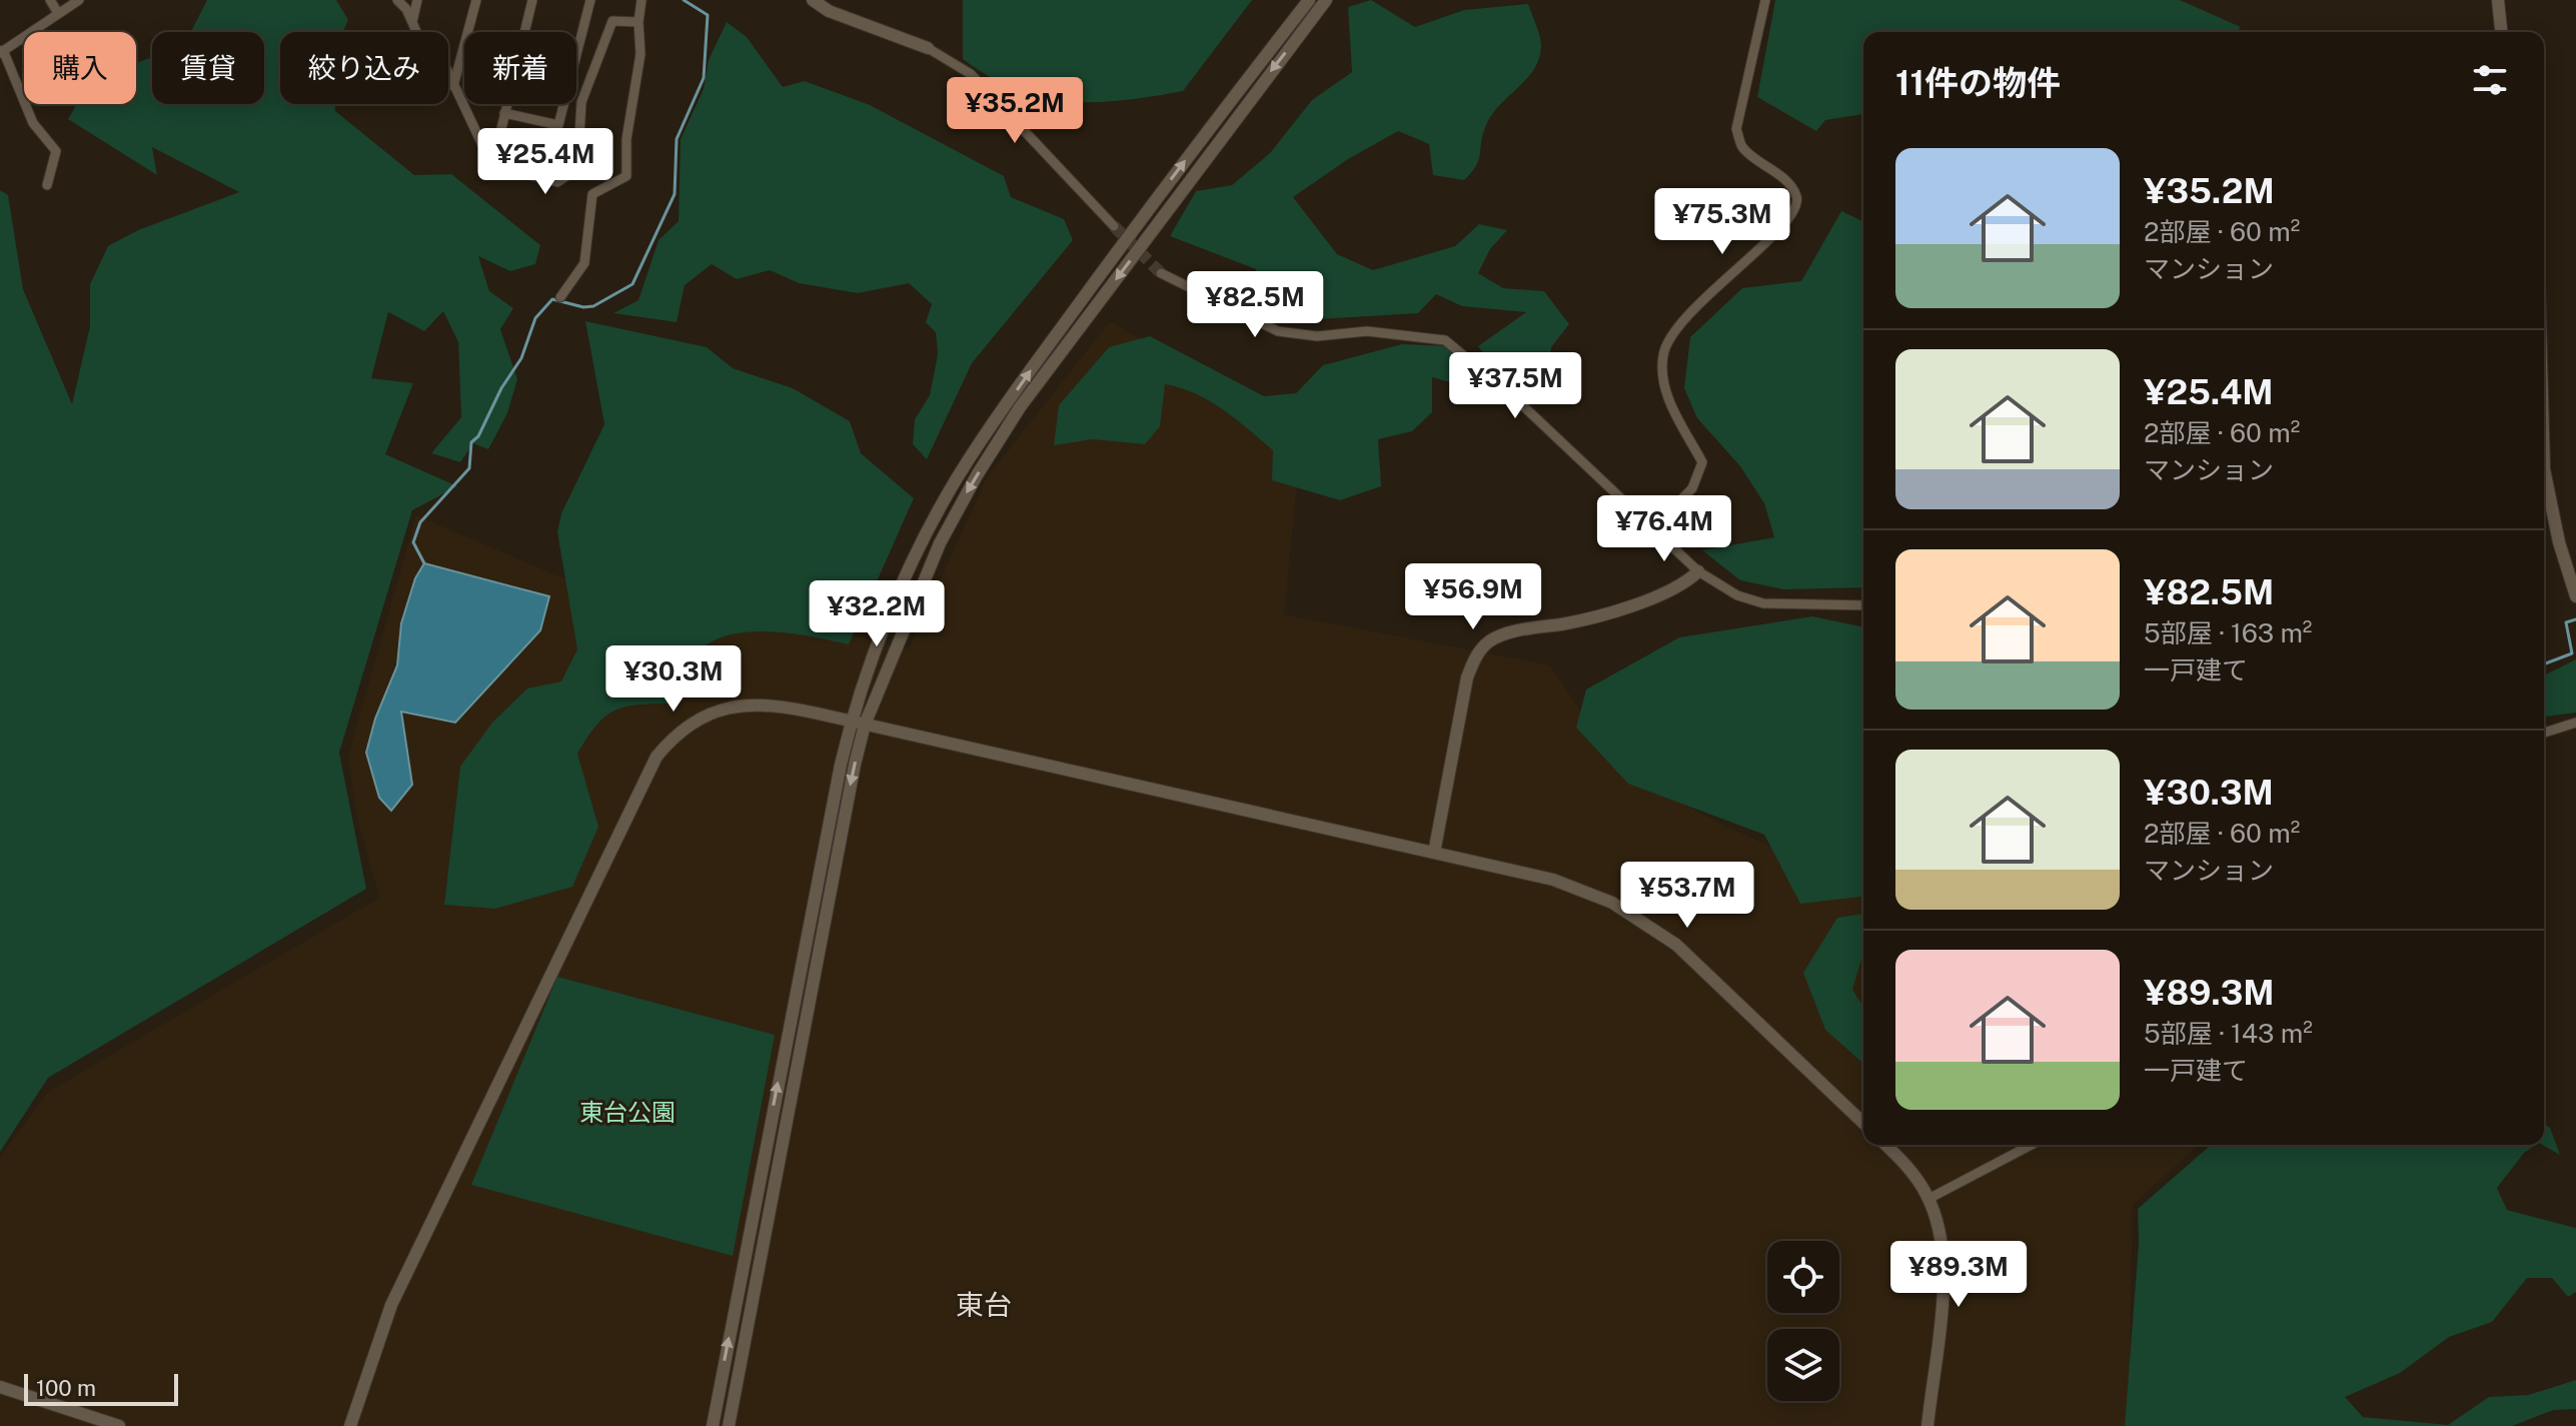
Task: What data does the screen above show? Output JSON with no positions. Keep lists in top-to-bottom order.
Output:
{
  "districts": ["東台"],
  "parks": ["東台公園"],
  "scale_bar": "100 m",
  "page": {
    "chip": [
      "購入",
      "賃貸",
      "絞り込み",
      "新着"
    ],
    "heading": "11件の物件",
    "price": [
      "¥35.2M",
      "¥25.4M",
      "¥75.3M",
      "¥82.5M",
      "¥37.5M",
      "¥76.4M",
      "¥56.9M",
      "¥32.2M",
      "¥30.3M",
      "¥53.7M",
      "¥89.3M"
    ],
    "list": [
      {
        "name": "¥35.2M",
        "note": "2部屋 · 60 m² · マンション"
      },
      {
        "name": "¥25.4M",
        "note": "2部屋 · 60 m² · マンション"
      },
      {
        "name": "¥82.5M",
        "note": "5部屋 · 163 m² · 一戸建て"
      },
      {
        "name": "¥30.3M",
        "note": "2部屋 · 60 m² · マンション"
      },
      {
        "name": "¥89.3M",
        "note": "5部屋 · 143 m² · 一戸建て"
      }
    ],
    "scale": "100 m"
  }
}
